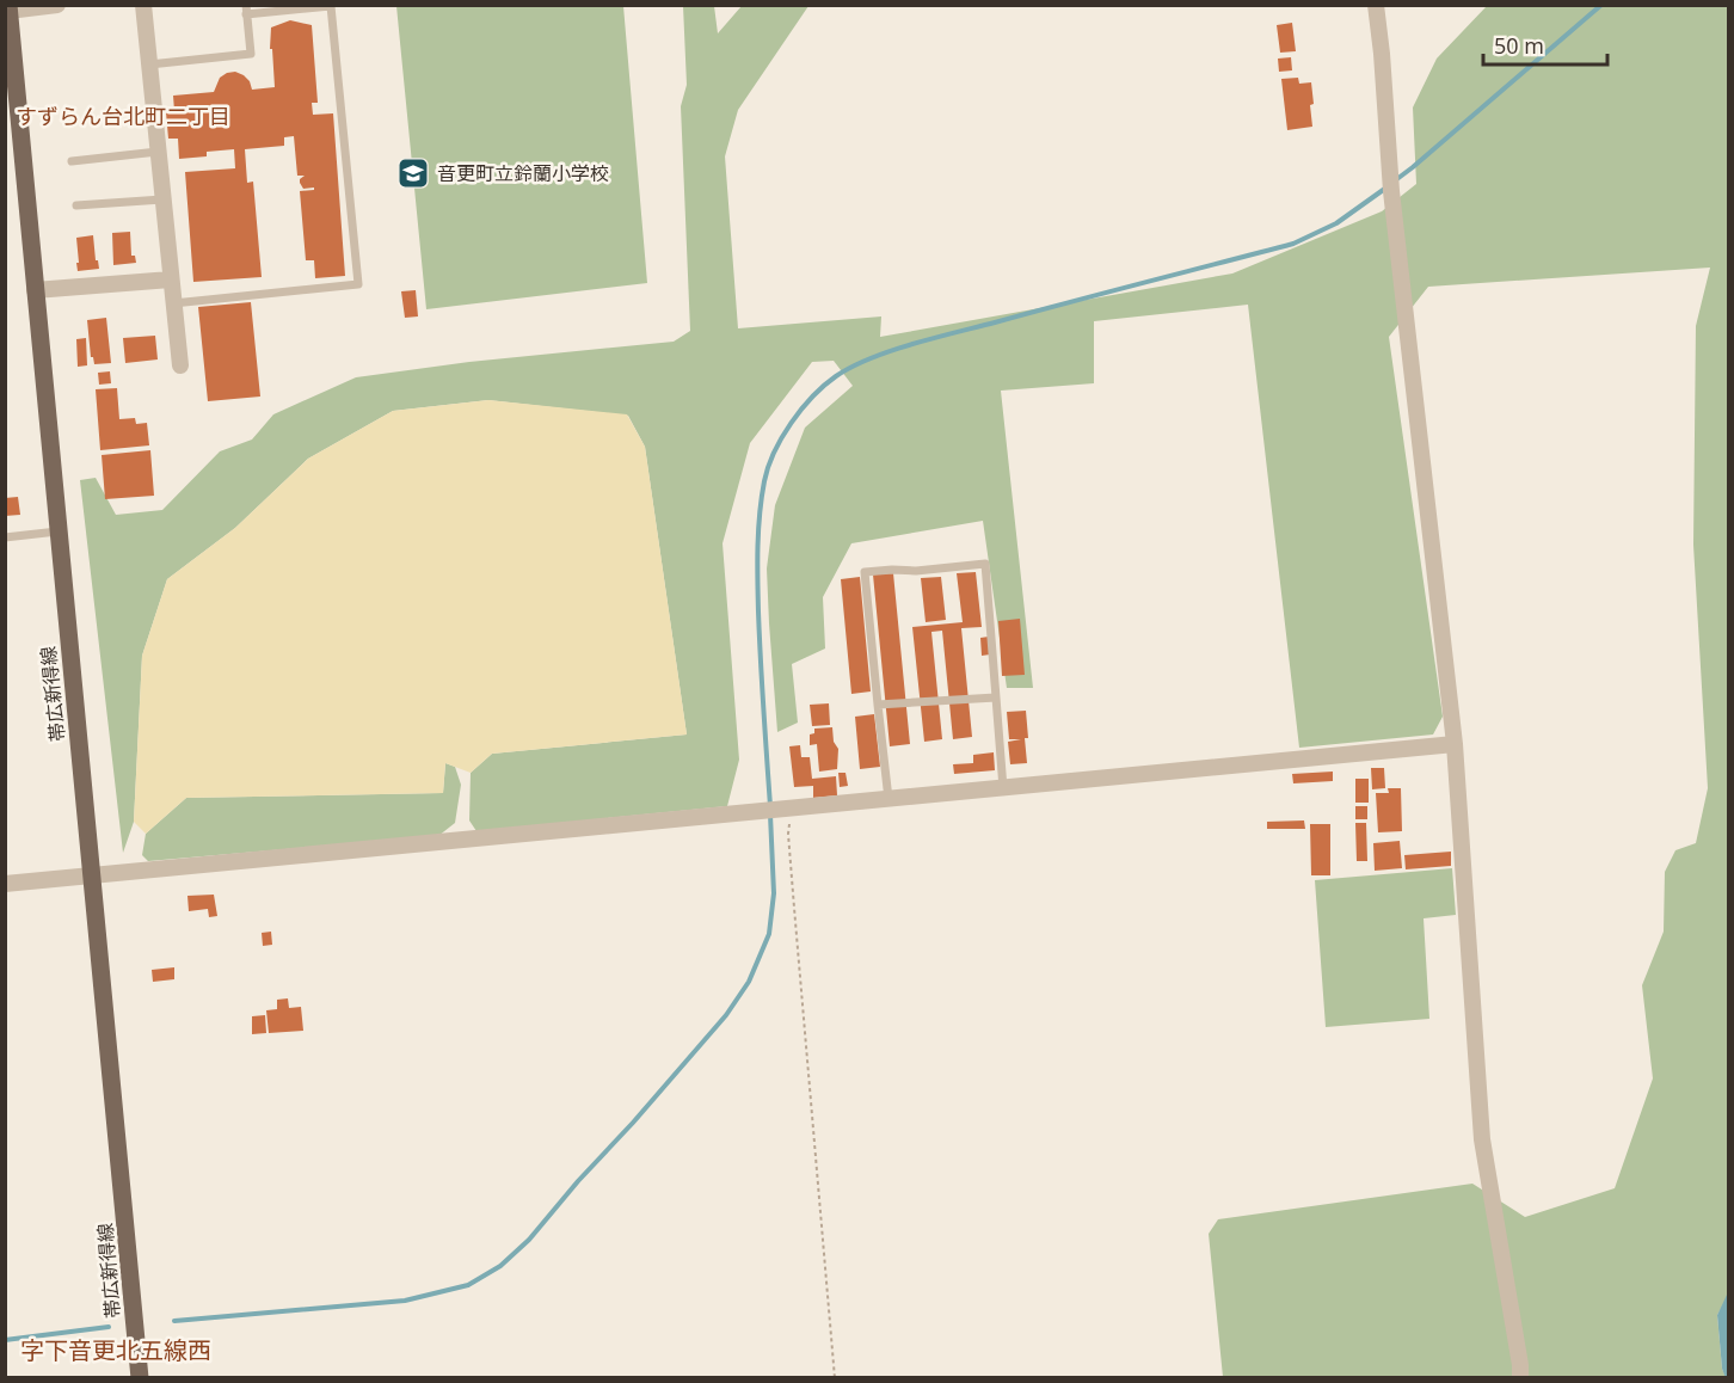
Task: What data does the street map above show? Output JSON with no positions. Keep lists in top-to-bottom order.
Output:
{
  "streets": {
    "main road": ["帯広新得線"]
  },
  "districts": ["すずらん台北町二丁目", "字下音更北五線西"],
  "places": {
    "school or university": ["音更町立鈴蘭小学校"]
  },
  "scale_bar": "50 m"
}
